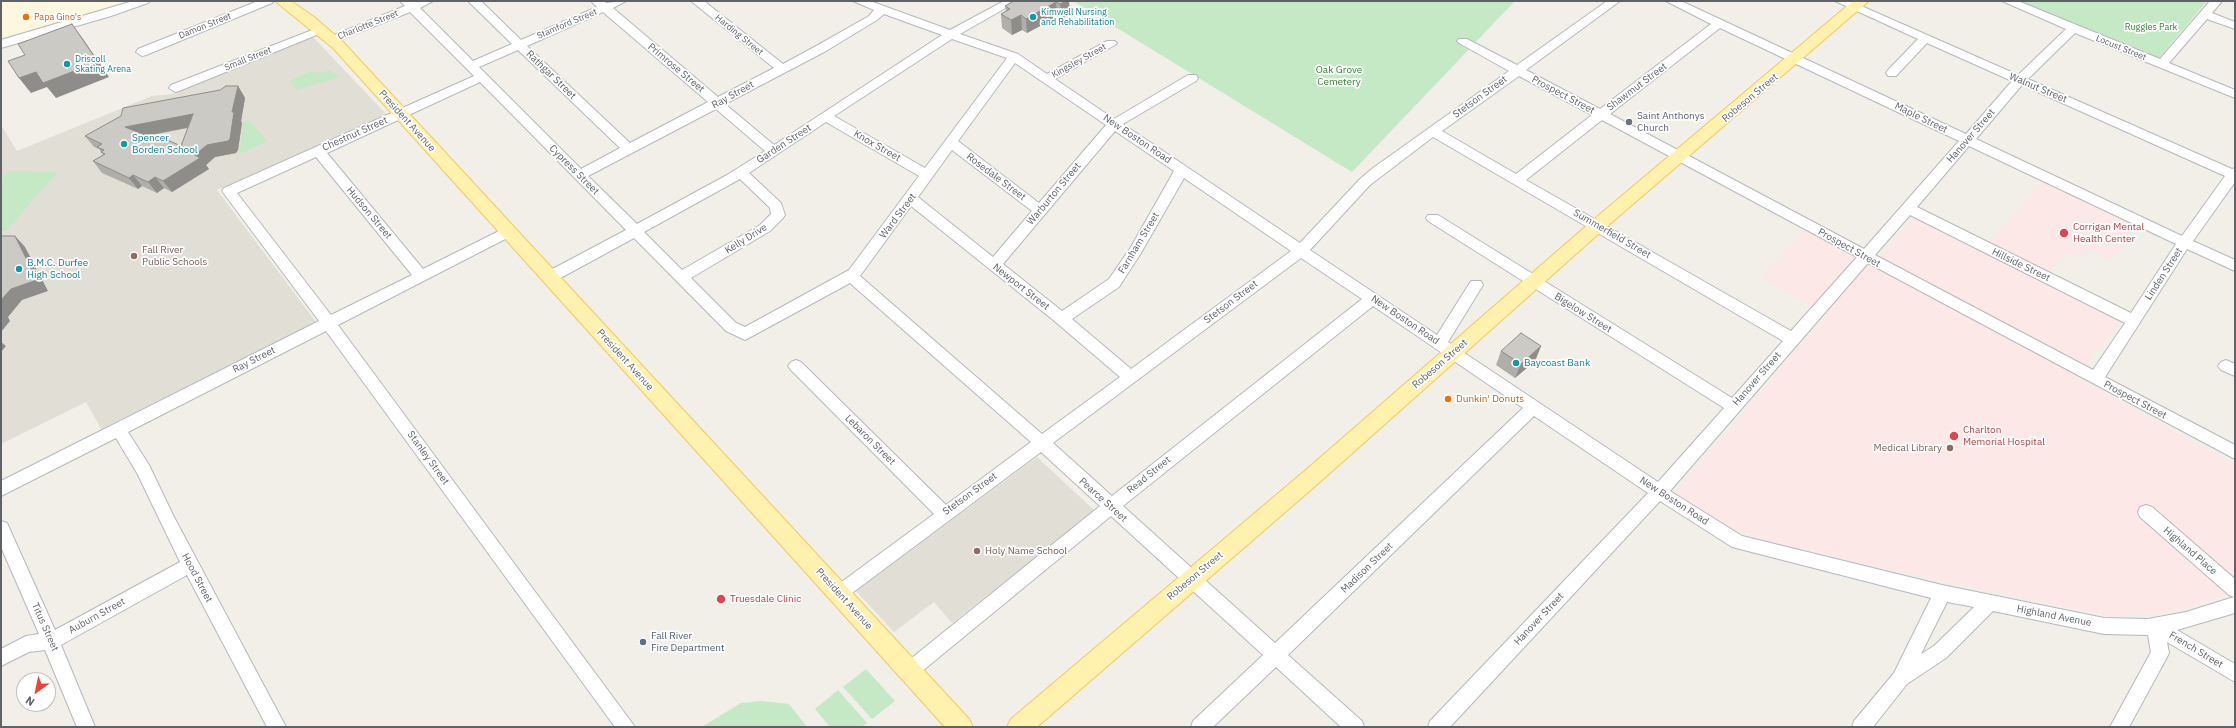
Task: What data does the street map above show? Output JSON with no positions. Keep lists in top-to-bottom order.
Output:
{
  "streets": {
    "main road": ["Robeson Street", "President Avenue"],
    "street": [
      "Stamford Street",
      "Charlotte Street",
      "Damon Street",
      "Harding Street",
      "Locust Street",
      "Small Street",
      "Kingsley Street",
      "Primrose Street",
      "Rathgar Street",
      "Shawmut Street",
      "Walnut Street",
      "Ray Street",
      "Prospect Street",
      "Stetson Street",
      "Maple Street",
      "Chestnut Street",
      "Hanover Street",
      "New Boston Road",
      "Garden Street",
      "Knox Street",
      "Cypress Street",
      "Rosedale Street",
      "Warburton Street",
      "Hudson Street",
      "Ward Street",
      "Summerfield Street",
      "Kelly Drive",
      "Farnham Street",
      "Hillside Street",
      "Linden Street",
      "Newport Street",
      "Bigelow Street",
      "Lebaron Street",
      "Stanley Street",
      "Read Street",
      "Pearce Street",
      "Highland Place",
      "Madison Street",
      "Hood Street",
      "Auburn Street",
      "Highland Avenue",
      "Titus Street",
      "French Street"
    ]
  },
  "crossings": [
    ["Stamford Street", "Primrose Street"],
    ["Stamford Street", "Rathgar Street"],
    ["Stamford Street", "Cypress Street"],
    ["Charlotte Street", "Small Street"],
    ["Charlotte Street", "President Avenue"],
    ["Charlotte Street", "Cypress Street"],
    ["Harding Street", "Ray Street"],
    ["Locust Street", "Hanover Street"],
    ["Small Street", "President Avenue"],
    ["Kingsley Street", "New Boston Road"],
    ["Primrose Street", "Ray Street"],
    ["Primrose Street", "Garden Street"],
    ["Rathgar Street", "Ray Street"],
    ["Shawmut Street", "Prospect Street"],
    ["Shawmut Street", "Maple Street"],
    ["Shawmut Street", "Summerfield Street"],
    ["Walnut Street", "Robeson Street"],
    ["Walnut Street", "Hanover Street"],
    ["Walnut Street", "Linden Street"],
    ["Ray Street", "President Avenue"],
    ["Ray Street", "New Boston Road"],
    ["Ray Street", "Cypress Street"],
    ["Ray Street", "Hudson Street"],
    ["Ray Street", "Stanley Street"],
    ["Ray Street", "Hood Street"],
    ["Prospect Street", "Stetson Street"],
    ["Prospect Street", "Robeson Street"],
    ["Prospect Street", "Hanover Street"],
    ["Prospect Street", "Linden Street"],
    ["Stetson Street", "President Avenue"],
    ["Stetson Street", "New Boston Road"],
    ["Stetson Street", "Summerfield Street"],
    ["Stetson Street", "Newport Street"],
    ["Stetson Street", "Lebaron Street"],
    ["Stetson Street", "Pearce Street"],
    ["Robeson Street", "Maple Street"],
    ["Robeson Street", "New Boston Road"],
    ["Robeson Street", "Summerfield Street"],
    ["Robeson Street", "Bigelow Street"],
    ["Robeson Street", "Pearce Street"],
    ["Maple Street", "Hanover Street"],
    ["Maple Street", "Linden Street"],
    ["President Avenue", "Chestnut Street"],
    ["President Avenue", "Garden Street"],
    ["President Avenue", "Read Street"],
    ["Chestnut Street", "Cypress Street"],
    ["Chestnut Street", "Hudson Street"],
    ["Chestnut Street", "Stanley Street"],
    ["Hanover Street", "New Boston Road"],
    ["Hanover Street", "Summerfield Street"],
    ["Hanover Street", "Hillside Street"],
    ["Hanover Street", "Bigelow Street"],
    ["New Boston Road", "Garden Street"],
    ["New Boston Road", "Warburton Street"],
    ["New Boston Road", "Ward Street"],
    ["New Boston Road", "Farnham Street"],
    ["New Boston Road", "Read Street"],
    ["New Boston Road", "Madison Street"],
    ["New Boston Road", "Highland Avenue"],
    ["Garden Street", "Knox Street"],
    ["Garden Street", "Cypress Street"],
    ["Garden Street", "Kelly Drive"],
    ["Knox Street", "Ward Street"],
    ["Cypress Street", "Ward Street"],
    ["Cypress Street", "Kelly Drive"],
    ["Rosedale Street", "Warburton Street"],
    ["Rosedale Street", "Ward Street"],
    ["Warburton Street", "Newport Street"],
    ["Ward Street", "Newport Street"],
    ["Ward Street", "Pearce Street"],
    ["Farnham Street", "Newport Street"],
    ["Hillside Street", "Linden Street"],
    ["Read Street", "Pearce Street"],
    ["Pearce Street", "Madison Street"],
    ["Hood Street", "Auburn Street"],
    ["Auburn Street", "Titus Street"],
    ["Highland Avenue", "French Street"]
  ],
  "parks": ["Ruggles Park", "Oak Grove Cemetery"],
  "places": [
    "Papa Gino's",
    "Kimwell Nursing and Rehabilitation",
    "Driscoll Skating Arena",
    "Saint Anthonys Church",
    "Spencer Borden School",
    "Corrigan Mental Health Center",
    "Fall River Public Schools",
    "B.M.C. Durfee High School",
    "Baycoast Bank",
    "Dunkin' Donuts",
    "Charlton Memorial Hospital",
    "Medical Library",
    "Holy Name School",
    "Truesdale Clinic",
    "Fall River Fire Department"
  ],
  "north": "bottom left"
}
